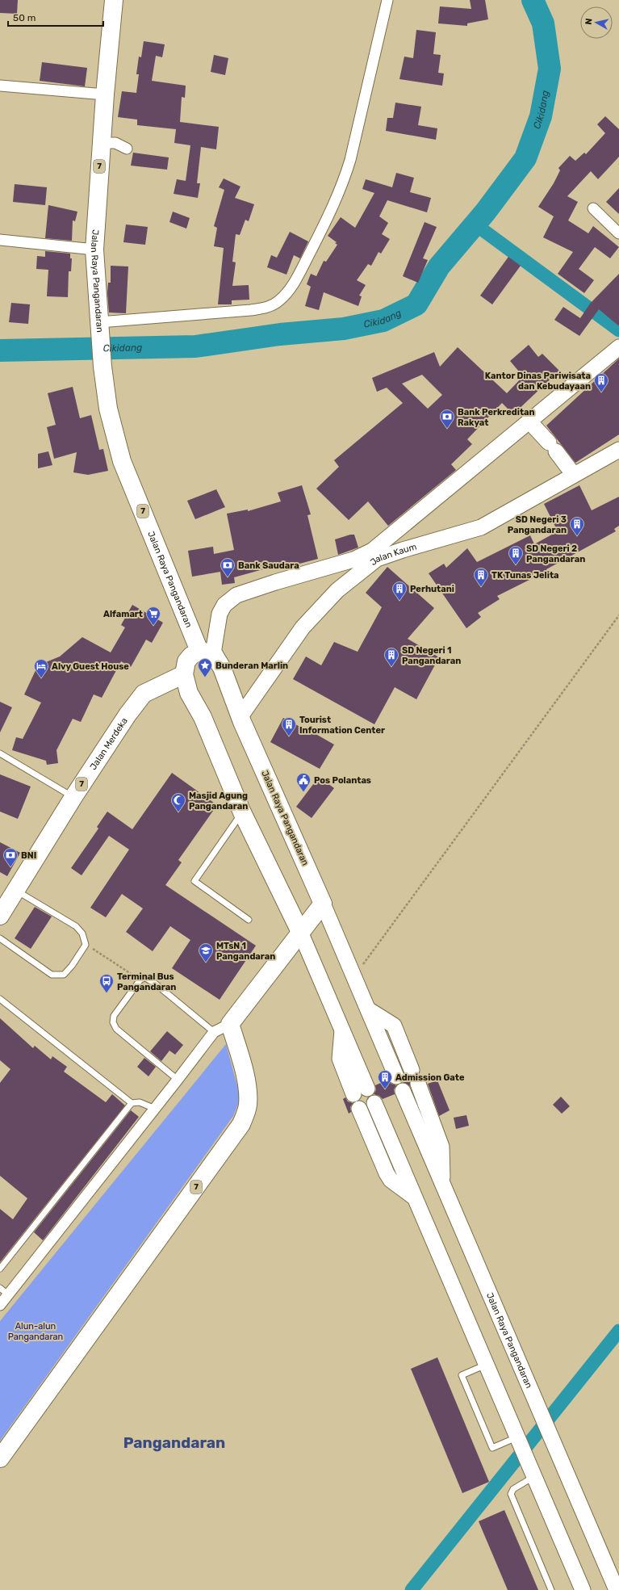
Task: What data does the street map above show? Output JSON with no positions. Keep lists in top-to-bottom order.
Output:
{
  "streets": {
    "highway": ["7", "Jalan Raya Pangandaran", "Jalan Merdeka"],
    "street": ["Jalan Kaum"]
  },
  "crossings": [
    ["Jalan Raya Pangandaran", "Jalan Kaum"]
  ],
  "districts": ["Pangandaran"],
  "water": ["Cikidang"],
  "parks": ["Alun-alun Pangandaran"],
  "places": {
    "building": [
      "Kantor Dinas Pariwisata dan Kebudayaan",
      "SD Negeri 3 Pangandaran",
      "SD Negeri 2 Pangandaran",
      "TK Tunas Jelita",
      "Perhutani",
      "SD Negeri 1 Pangandaran",
      "Tourist Information Center",
      "Admission Gate"
    ],
    "bank": ["Bank Perkreditan Rakyat", "Bank Saudara", "BNI"],
    "supermarket": ["Alfamart"],
    "place": ["Bunderan Marlin"],
    "hotel": ["Alvy Guest House"],
    "public building": ["Pos Polantas"],
    "mosque": ["Masjid Agung Pangandaran"],
    "school or university": ["MTsN 1 Pangandaran"],
    "bus stop": ["Terminal Bus Pangandaran"]
  },
  "scale_bar": "50 m",
  "north": "left"
}
